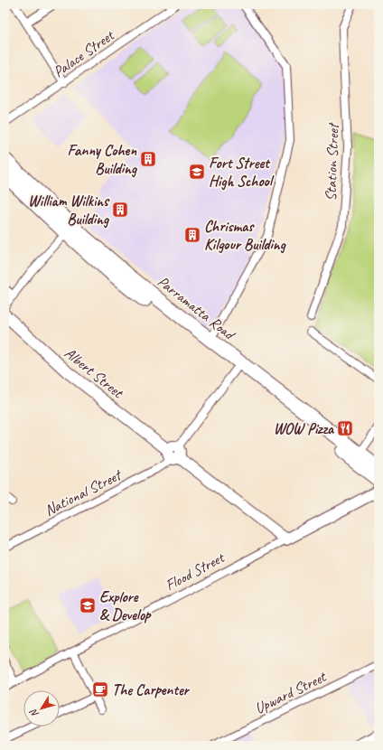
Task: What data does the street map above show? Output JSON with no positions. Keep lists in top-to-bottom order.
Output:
{
  "streets": {
    "highway": ["Parramatta Road"],
    "street": [
      "Palace Street",
      "Station Street",
      "Albert Street",
      "National Street",
      "Flood Street",
      "Upward Street"
    ]
  },
  "crossings": [
    ["Parramatta Road", "National Street"],
    ["Albert Street", "National Street"],
    ["Albert Street", "Flood Street"]
  ],
  "places": {
    "building": ["Fanny Cohen Building", "William Wilkins Building", "Chrismas Kilgour Building"],
    "school or university": ["Fort Street High School", "Explore & Develop"],
    "restaurant": ["WOW Pizza"],
    "cafe": ["The Carpenter"]
  },
  "north": "bottom left"
}
